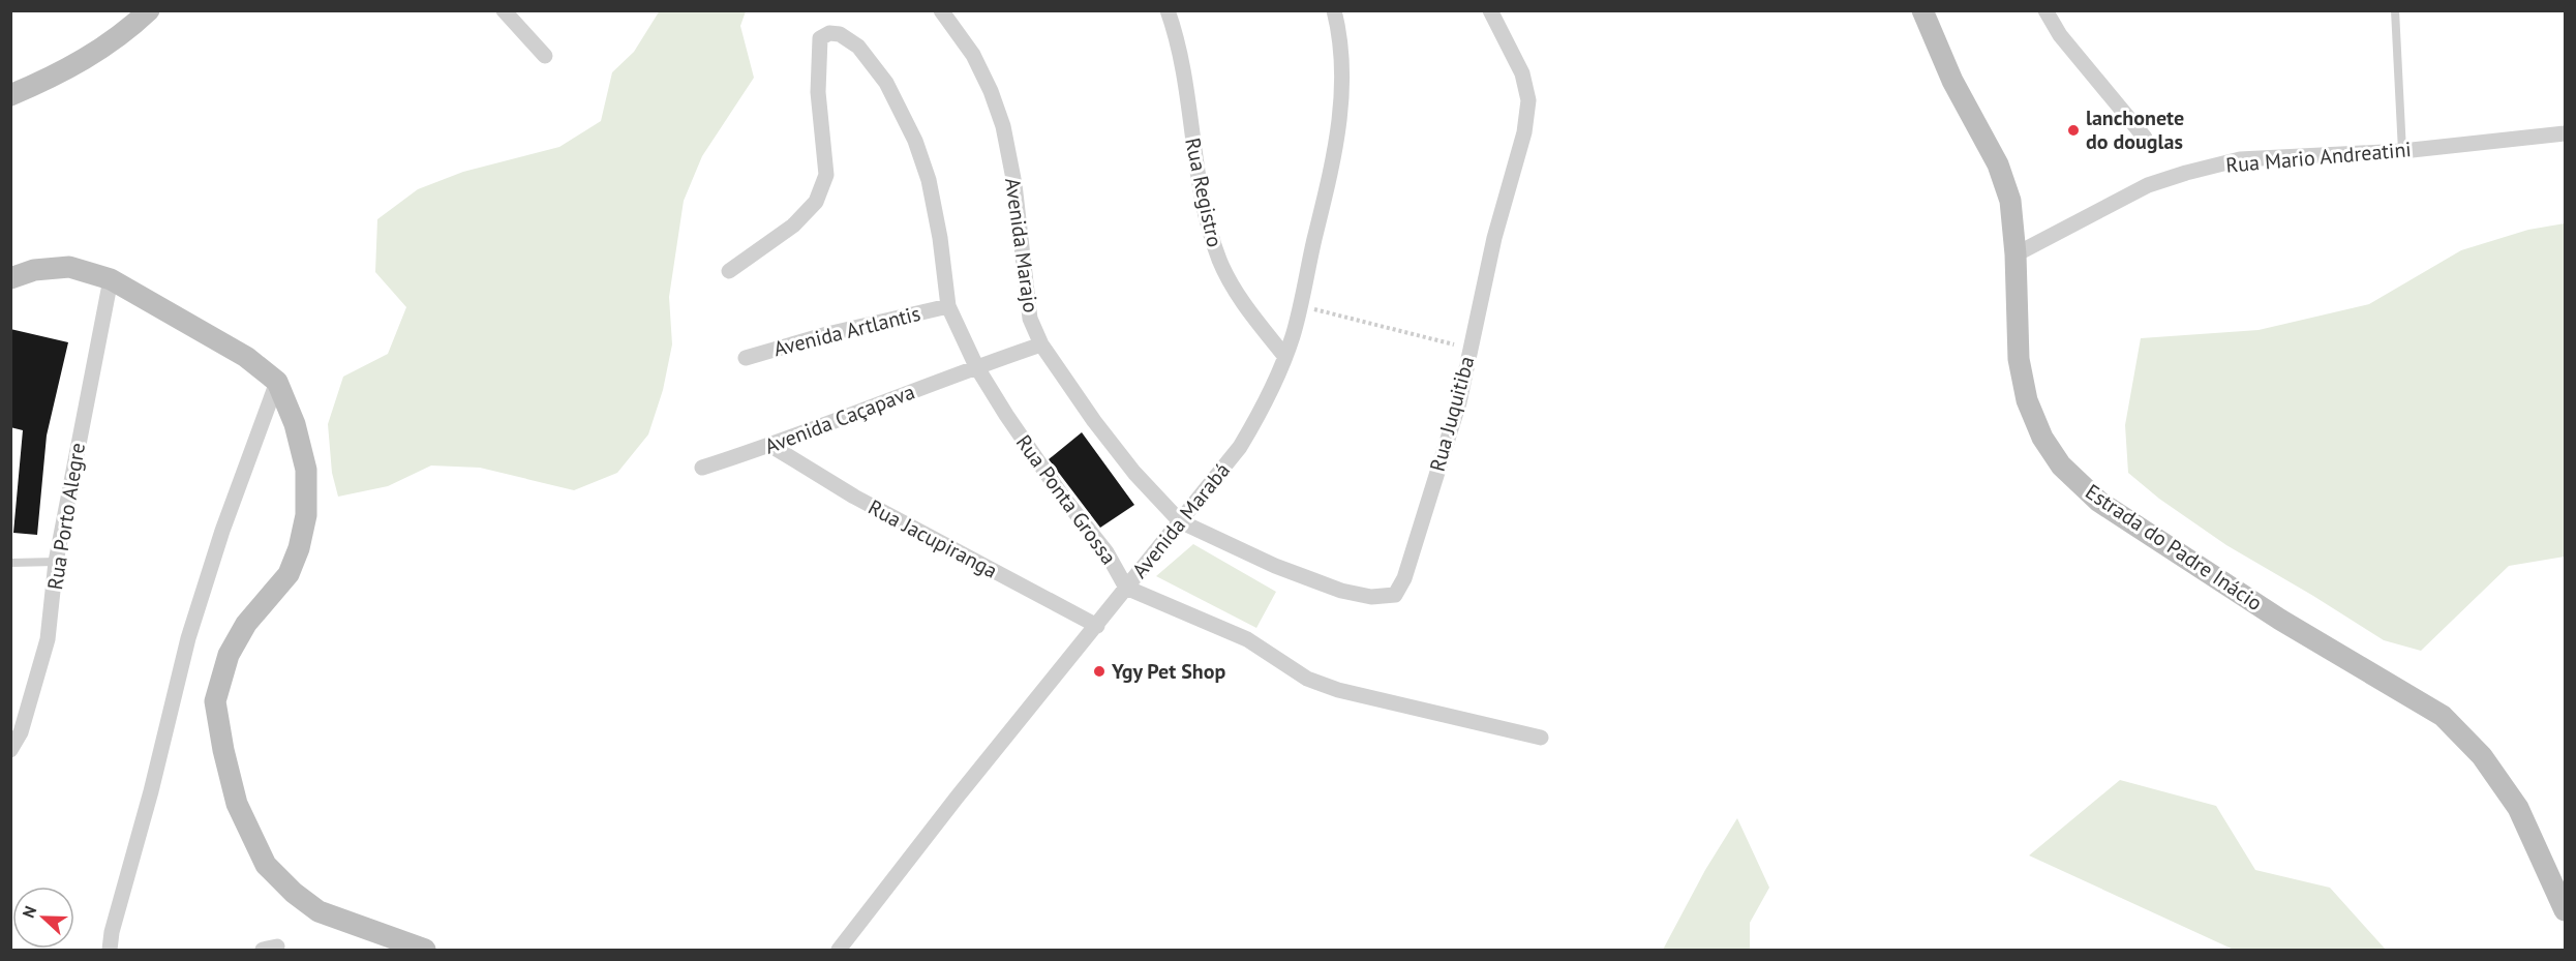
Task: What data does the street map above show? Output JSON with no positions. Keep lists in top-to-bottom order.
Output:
{
  "streets": {
    "street": [
      "Rua Mario Andreatini",
      "Rua Registro",
      "Avenida Marajo",
      "Avenida Artlantis",
      "Rua Juquitiba",
      "Avenida Caçapava",
      "Rua Ponta Grossa",
      "Rua Porto Alegre",
      "Avenida Marabá",
      "Rua Jacupiranga",
      "Estrada do Padre Inácio"
    ]
  },
  "crossings": [
    ["Rua Mario Andreatini", "Estrada do Padre Inácio"],
    ["Rua Registro", "Avenida Marabá"],
    ["Avenida Marajo", "Rua Juquitiba"],
    ["Avenida Marajo", "Avenida Caçapava"],
    ["Avenida Marajo", "Avenida Marabá"],
    ["Avenida Artlantis", "Rua Ponta Grossa"],
    ["Rua Juquitiba", "Avenida Marabá"],
    ["Avenida Caçapava", "Rua Ponta Grossa"],
    ["Avenida Caçapava", "Rua Jacupiranga"],
    ["Rua Ponta Grossa", "Avenida Marabá"],
    ["Avenida Marabá", "Rua Jacupiranga"]
  ],
  "places": ["lanchonete do douglas", "Ygy Pet Shop"],
  "north": "left"
}
